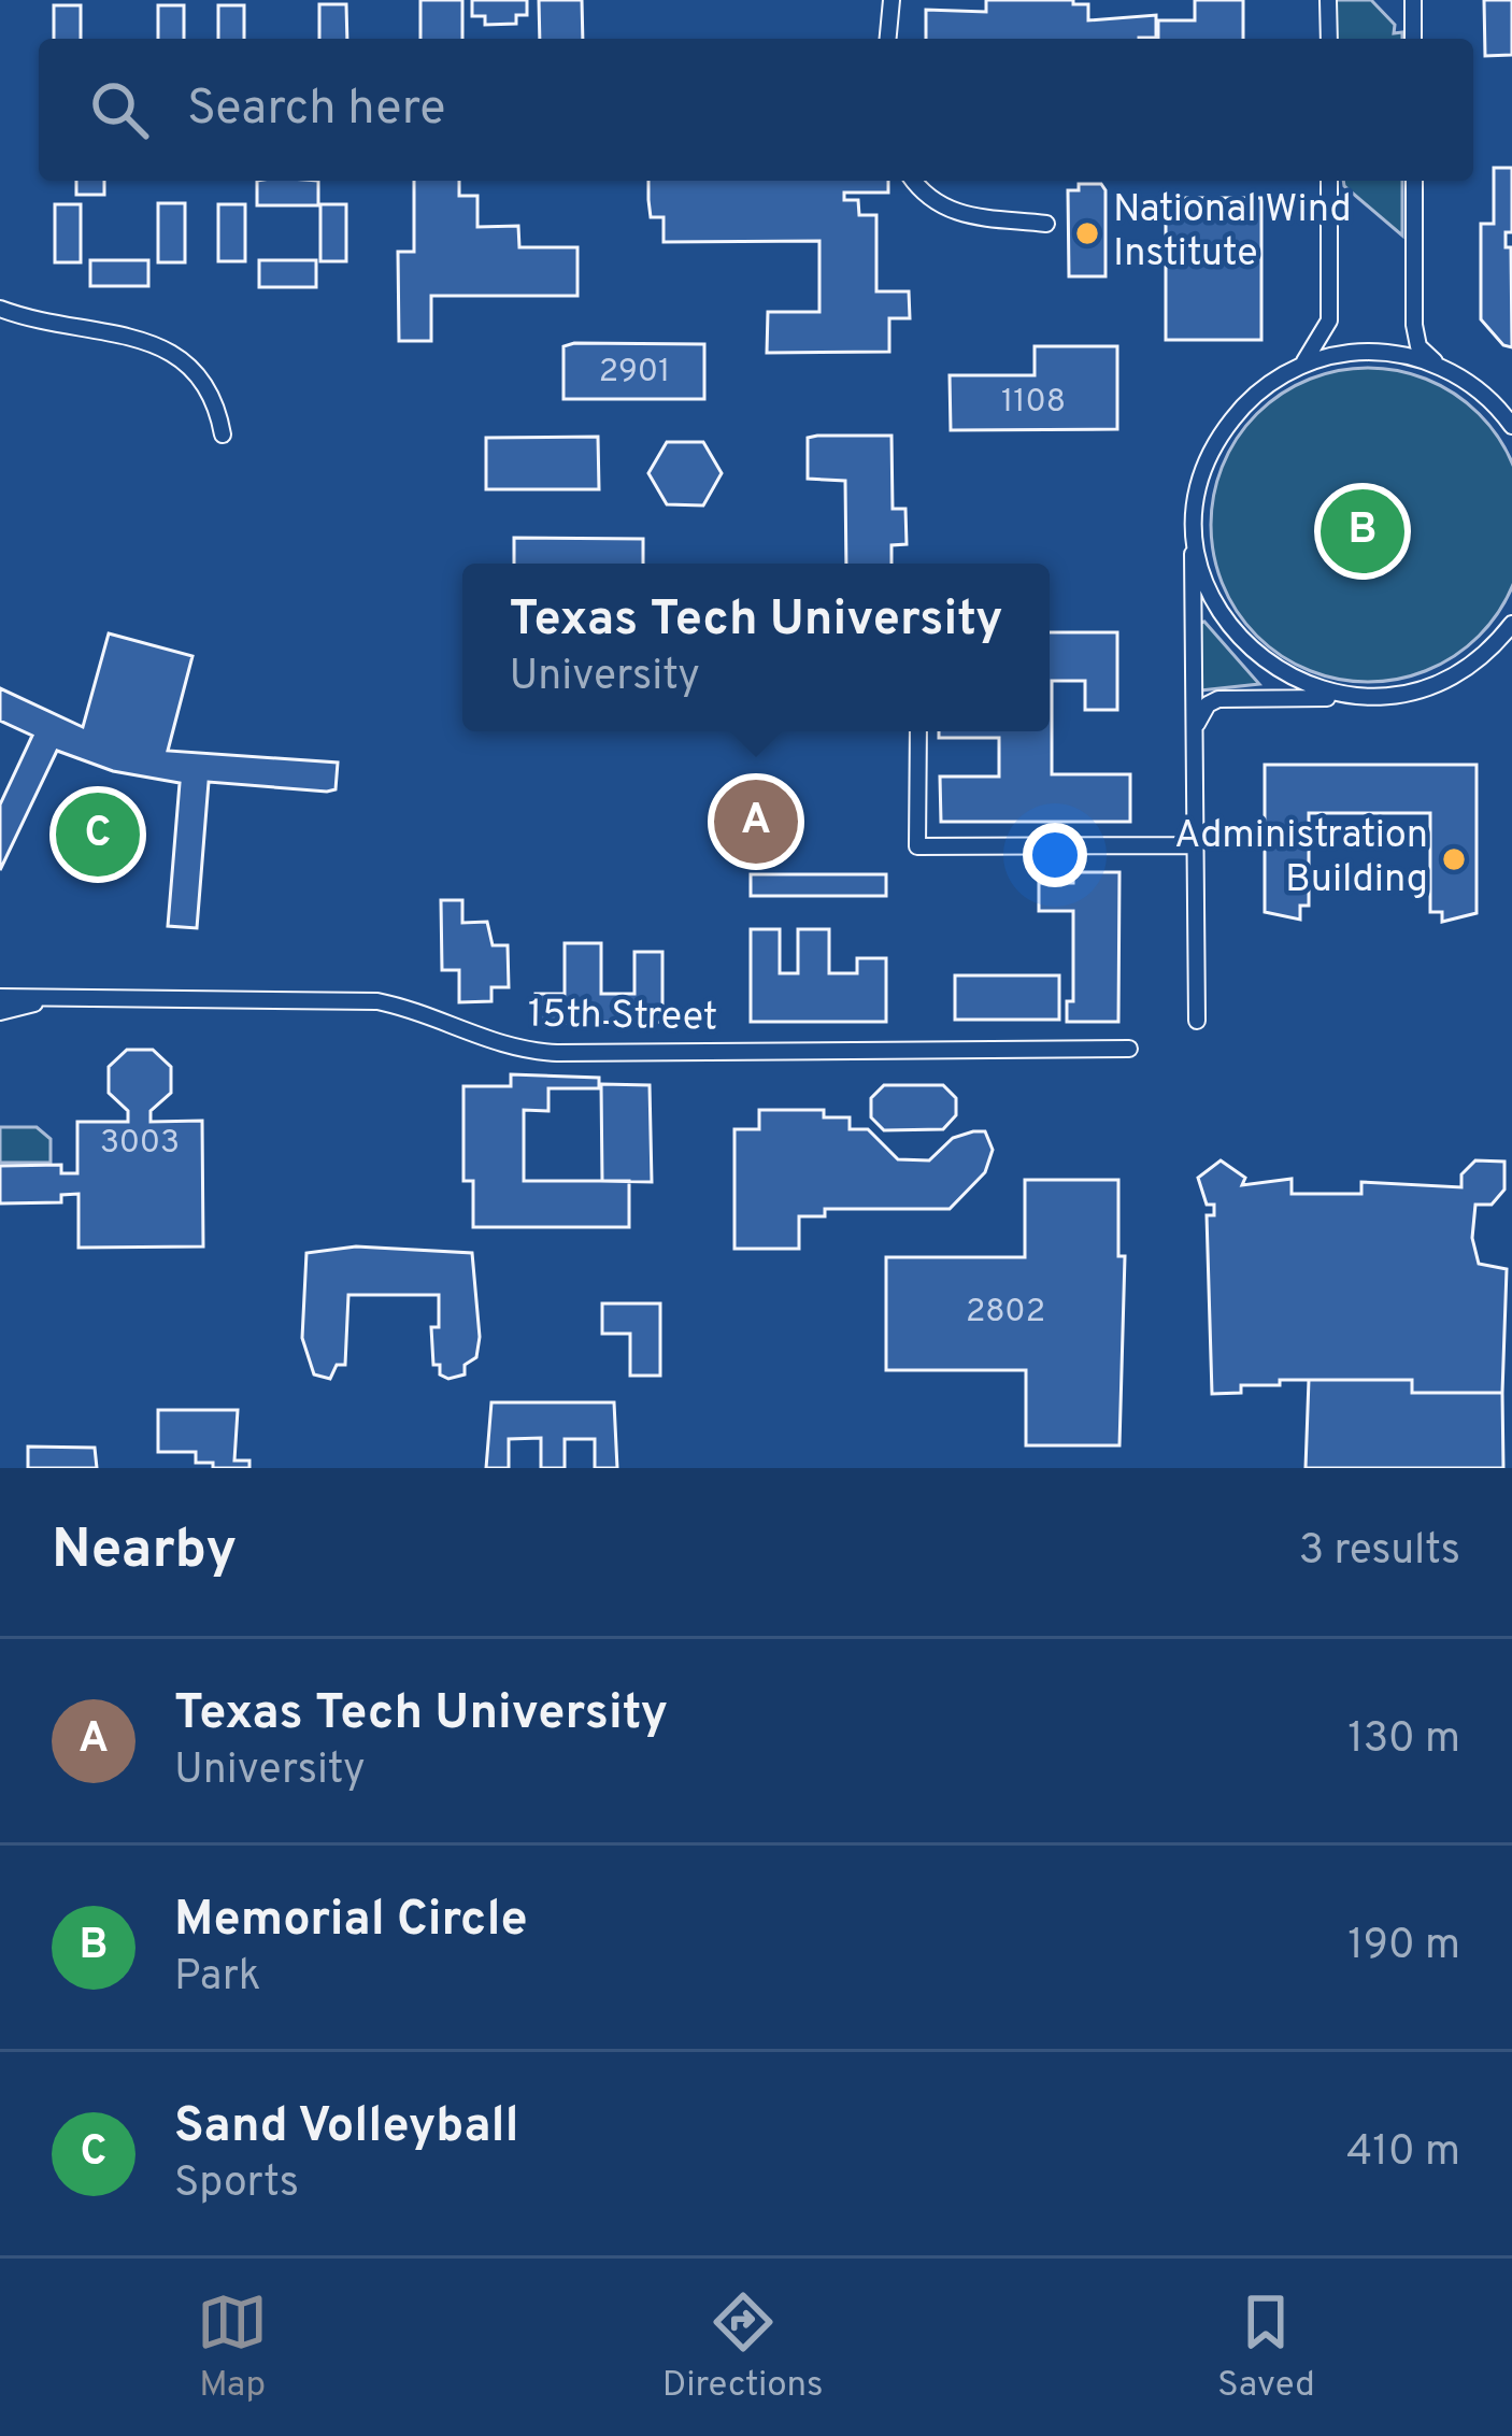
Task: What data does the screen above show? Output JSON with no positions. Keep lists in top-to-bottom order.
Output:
{
  "streets": {
    "street": ["15th Street"]
  },
  "places": ["National Wind Institute", "Administration Building"],
  "house_numbers": [
    "2901",
    "1108",
    "3003",
    "2802"
  ],
  "page": {
    "search": "Search here",
    "pins": ["B", "A", "C"],
    "popup": ["Texas Tech University", "University"],
    "heading": ["Nearby", "3 results"],
    "list": [
      {
        "mark": "A",
        "name": "Texas Tech University",
        "note": "University",
        "value": "130 m"
      },
      {
        "mark": "B",
        "name": "Memorial Circle",
        "note": "Park",
        "value": "190 m"
      },
      {
        "mark": "C",
        "name": "Sand Volleyball",
        "note": "Sports",
        "value": "410 m"
      }
    ],
    "nav": ["Map", "Directions", "Saved"]
  }
}
